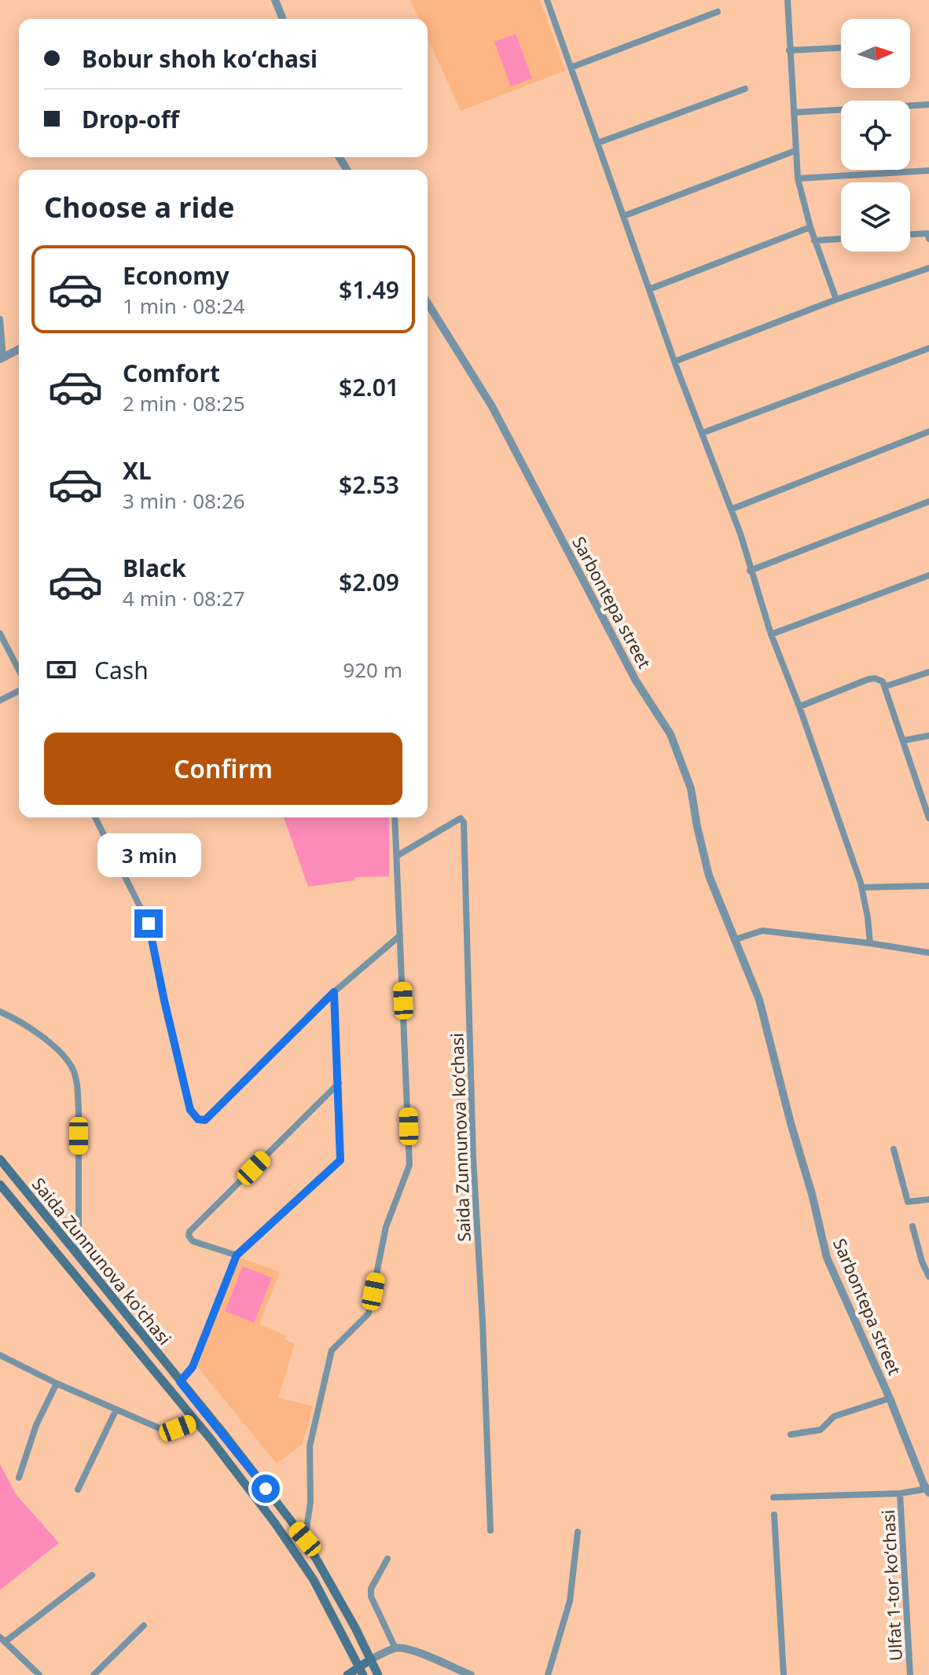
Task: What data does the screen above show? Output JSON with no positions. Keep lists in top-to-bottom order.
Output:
{
  "streets": {
    "main road": ["Saida Zunnunova ko'chasi"],
    "street": ["Sarbontepa street", "Saida Zunnunova koʻchasi", "Ulfat 1-tor koʻchasi"]
  },
  "north": "right",
  "page": {
    "banner": ["Bobur shoh koʻchasi", "Drop-off"],
    "heading": "Choose a ride",
    "list": [
      {
        "name": "Economy",
        "note": "1 min · 08:24",
        "value": "$1.49"
      },
      {
        "name": "Comfort",
        "note": "2 min · 08:25",
        "value": "$2.01"
      },
      {
        "name": "XL",
        "note": "3 min · 08:26",
        "value": "$2.53"
      },
      {
        "name": "Black",
        "note": "4 min · 08:27",
        "value": "$2.09"
      }
    ],
    "pay": ["Cash", "920 m"],
    "buttons": "Confirm",
    "bubble": "3 min"
  }
}
